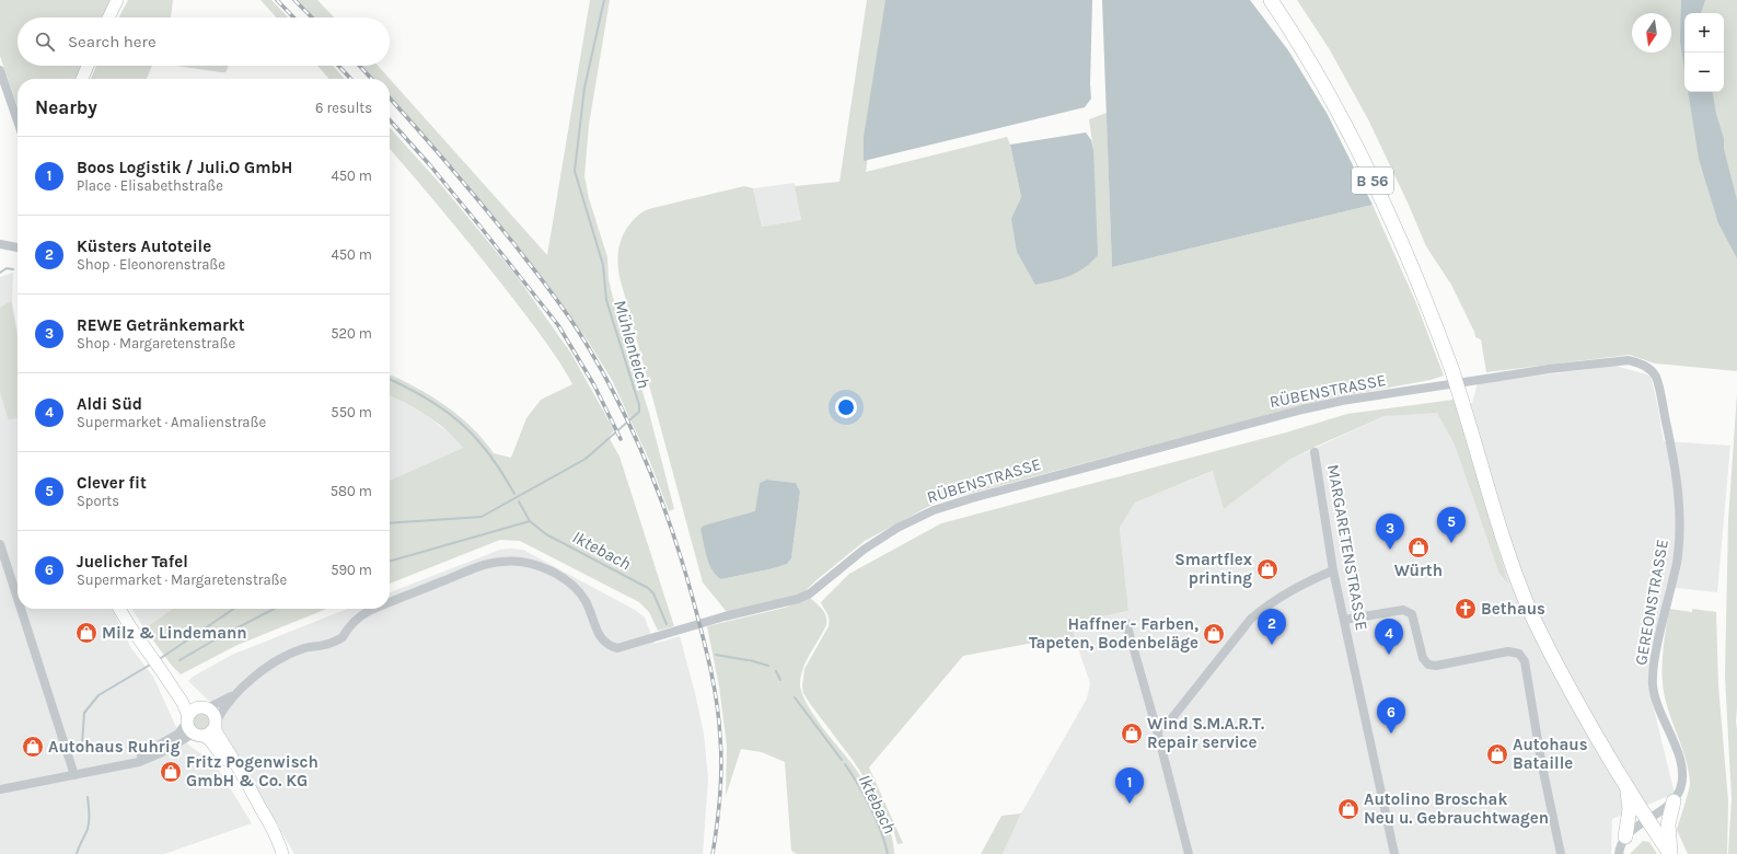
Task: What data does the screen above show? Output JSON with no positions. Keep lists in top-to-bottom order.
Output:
{
  "streets": {
    "main road": ["B 56"],
    "street": ["RÜBENSTRASSE", "MARGARETENSTRASSE", "GEREONSTRASSE"]
  },
  "crossings": [
    ["RÜBENSTRASSE", "GEREONSTRASSE"]
  ],
  "water": ["Mühlenteich", "Iktebach"],
  "places": {
    "shop": [
      "Würth",
      "Smartflex printing",
      "Milz & Lindemann",
      "Haffner - Farben, Tapeten, Bodenbeläge",
      "Wind S.M.A.R.T. Repair service",
      "Autohaus Ruhrig",
      "Autohaus Bataille",
      "Fritz Pogenwisch GmbH & Co. KG",
      "Autolino Broschak Neu u. Gebrauchtwagen"
    ],
    "church": ["Bethaus"]
  },
  "north": "bottom",
  "page": {
    "map_buttons": ["+", "−"],
    "search": "Search here",
    "heading": ["Nearby", "6 results"],
    "list": [
      {
        "mark": "1",
        "name": "Boos Logistik / Juli.O GmbH",
        "note": "Place · Elisabethstraße",
        "value": "450 m"
      },
      {
        "mark": "2",
        "name": "Küsters Autoteile",
        "note": "Shop · Eleonorenstraße",
        "value": "450 m"
      },
      {
        "mark": "3",
        "name": "REWE Getränkemarkt",
        "note": "Shop · Margaretenstraße",
        "value": "520 m"
      },
      {
        "mark": "4",
        "name": "Aldi Süd",
        "note": "Supermarket · Amalienstraße",
        "value": "550 m"
      },
      {
        "mark": "5",
        "name": "Clever fit",
        "note": "Sports",
        "value": "580 m"
      },
      {
        "mark": "6",
        "name": "Juelicher Tafel",
        "note": "Supermarket · Margaretenstraße",
        "value": "590 m"
      }
    ],
    "pins": [
      "5",
      "3",
      "2",
      "4",
      "6",
      "1"
    ]
  }
}
